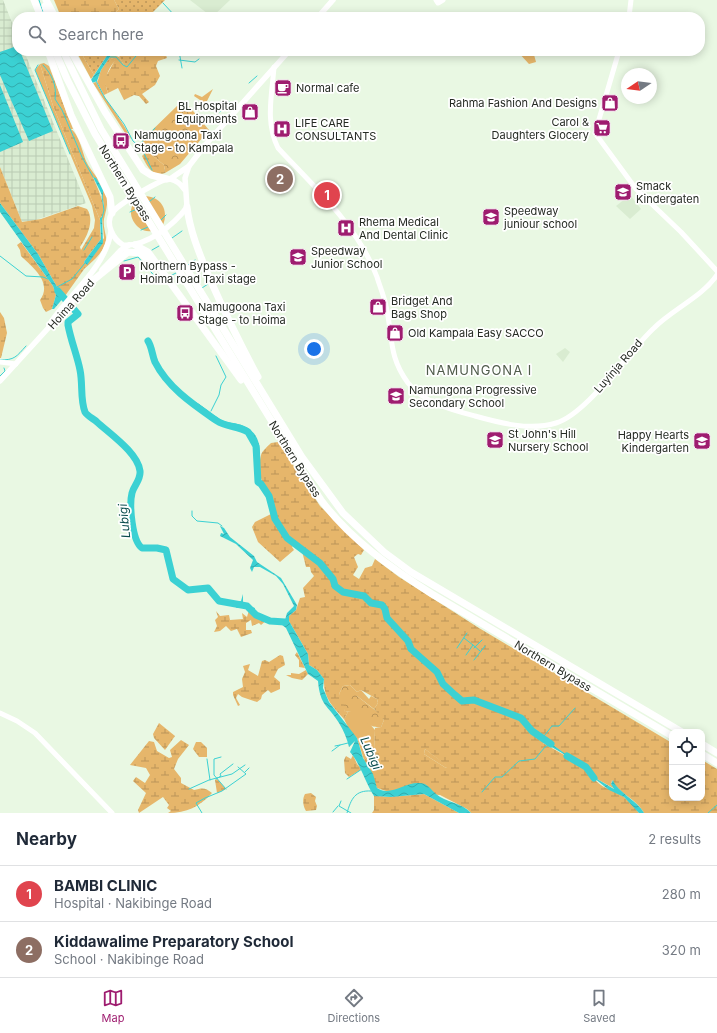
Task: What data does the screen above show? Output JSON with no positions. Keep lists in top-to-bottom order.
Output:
{
  "streets": {
    "highway": ["Northern Bypass"],
    "main road": ["Hoima Road"],
    "street": ["Luyinja Road"]
  },
  "districts": ["NAMUNGONA I"],
  "water": ["Lubigi"],
  "places": {
    "cafe": ["Normal cafe"],
    "shop": [
      "Rahma Fashion And Designs",
      "BL Hospital Equipments",
      "Bridget And Bags Shop",
      "Old Kampala Easy SACCO"
    ],
    "supermarket": ["Carol & Daughters Glocery"],
    "hospital": ["LIFE CARE CONSULTANTS", "Rhema Medical And Dental Clinic"],
    "bus stop": ["Namugoona Taxi Stage - to Kampala", "Namugoona Taxi Stage - to Hoima"],
    "school or university": [
      "Smack Kindergaten",
      "Speedway juniour school",
      "Speedway Junior School",
      "Namungona Progressive Secondary School",
      "St John's Hill Nursery School",
      "Happy Hearts Kindergarten"
    ],
    "parking": ["Northern Bypass - Hoima road Taxi stage"]
  },
  "north": "left",
  "page": {
    "search": "Search here",
    "pins": ["2", "1"],
    "heading": ["Nearby", "2 results"],
    "list": [
      {
        "mark": "1",
        "name": "BAMBI CLINIC",
        "note": "Hospital · Nakibinge Road",
        "value": "280 m"
      },
      {
        "mark": "2",
        "name": "Kiddawalime Preparatory School",
        "note": "School · Nakibinge Road",
        "value": "320 m"
      }
    ],
    "nav": ["Map", "Directions", "Saved"]
  }
}
